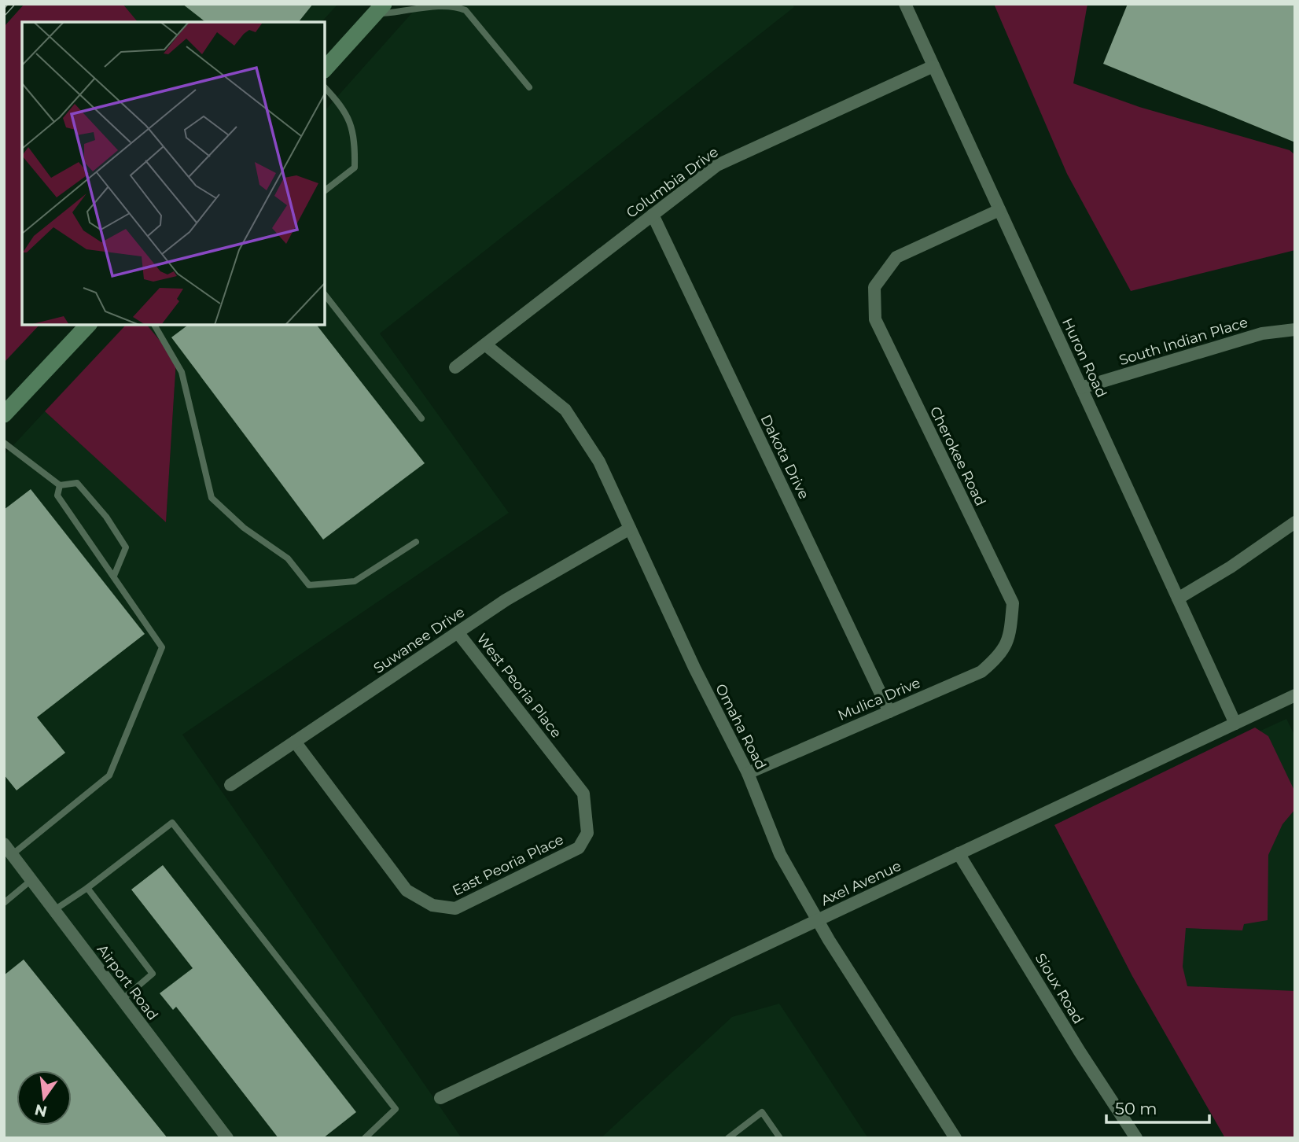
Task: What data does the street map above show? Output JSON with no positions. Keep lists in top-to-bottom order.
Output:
{
  "streets": {
    "street": [
      "Columbia Drive",
      "South Indian Place",
      "Huron Road",
      "Cherokee Road",
      "Dakota Drive",
      "Suwanee Drive",
      "West Peoria Place",
      "Mulica Drive",
      "Omaha Road",
      "East Peoria Place",
      "Axel Avenue",
      "Airport Road",
      "Sioux Road"
    ]
  },
  "crossings": [
    ["Columbia Drive", "Huron Road"],
    ["Columbia Drive", "Dakota Drive"],
    ["Columbia Drive", "Omaha Road"],
    ["South Indian Place", "Huron Road"],
    ["Huron Road", "Cherokee Road"],
    ["Huron Road", "Axel Avenue"],
    ["Cherokee Road", "Mulica Drive"],
    ["Dakota Drive", "Mulica Drive"],
    ["Suwanee Drive", "West Peoria Place"],
    ["Suwanee Drive", "Omaha Road"],
    ["Suwanee Drive", "East Peoria Place"],
    ["West Peoria Place", "East Peoria Place"],
    ["Mulica Drive", "Omaha Road"],
    ["Omaha Road", "Axel Avenue"],
    ["Axel Avenue", "Sioux Road"]
  ],
  "scale_bar": "50 m",
  "north": "bottom"
}
